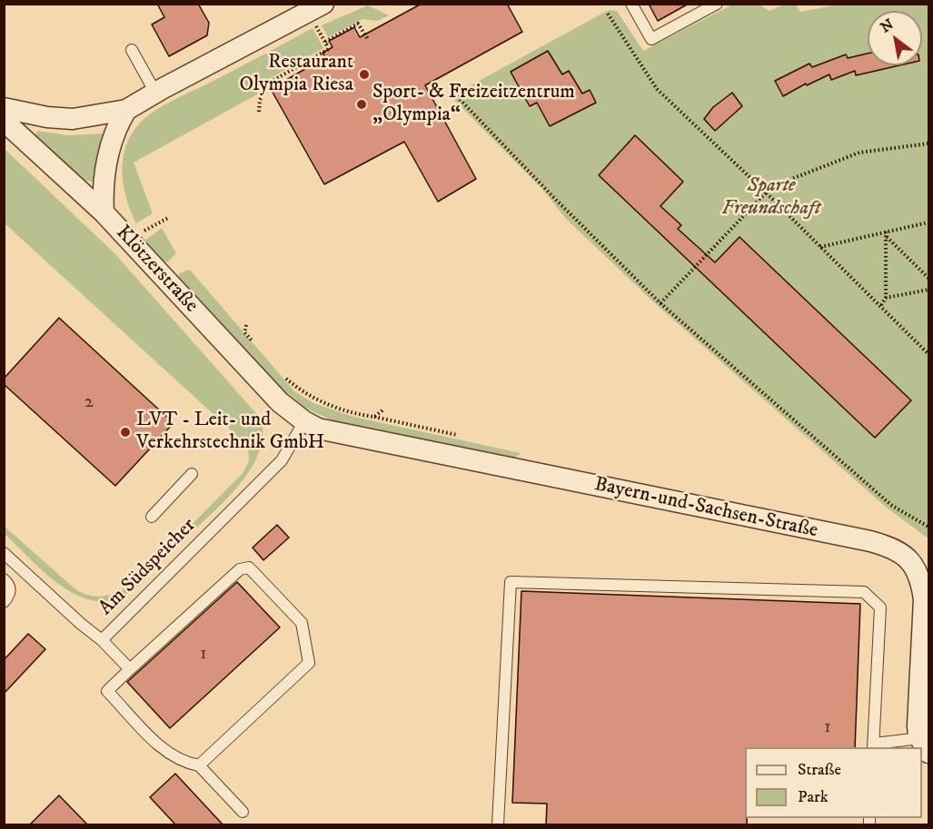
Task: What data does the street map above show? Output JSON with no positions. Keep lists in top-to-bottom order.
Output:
{
  "streets": {
    "street": ["Klötzerstraße", "Bayern-und-Sachsen-Straße"],
    "lane": ["Am Südspeicher"]
  },
  "crossings": [
    ["Klötzerstraße", "Bayern-und-Sachsen-Straße"],
    ["Klötzerstraße", "Am Südspeicher"],
    ["Bayern-und-Sachsen-Straße", "Am Südspeicher"]
  ],
  "parks": ["Sparte Freundschaft"],
  "places": ["Restaurant Olympia Riesa", "Sport- & Freizeitzentrum „Olympia“", "LVT - Leit- und Verkehrstechnik GmbH"],
  "house_numbers": ["2", "1", "1"],
  "legend": ["Straße", "Park"],
  "north": "top left"
}
